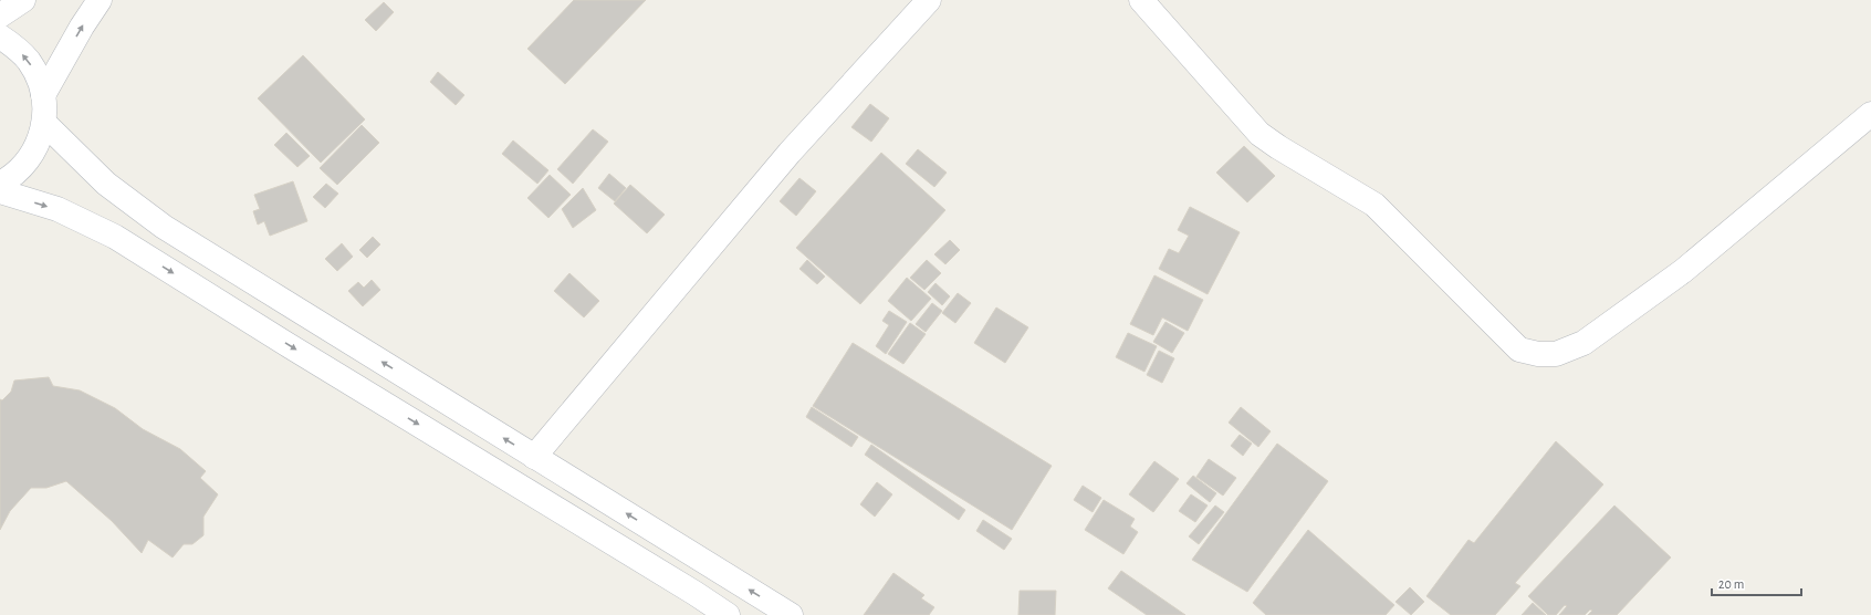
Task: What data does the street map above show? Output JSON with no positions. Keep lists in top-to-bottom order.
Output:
{
  "scale_bar": "20 m"
}
